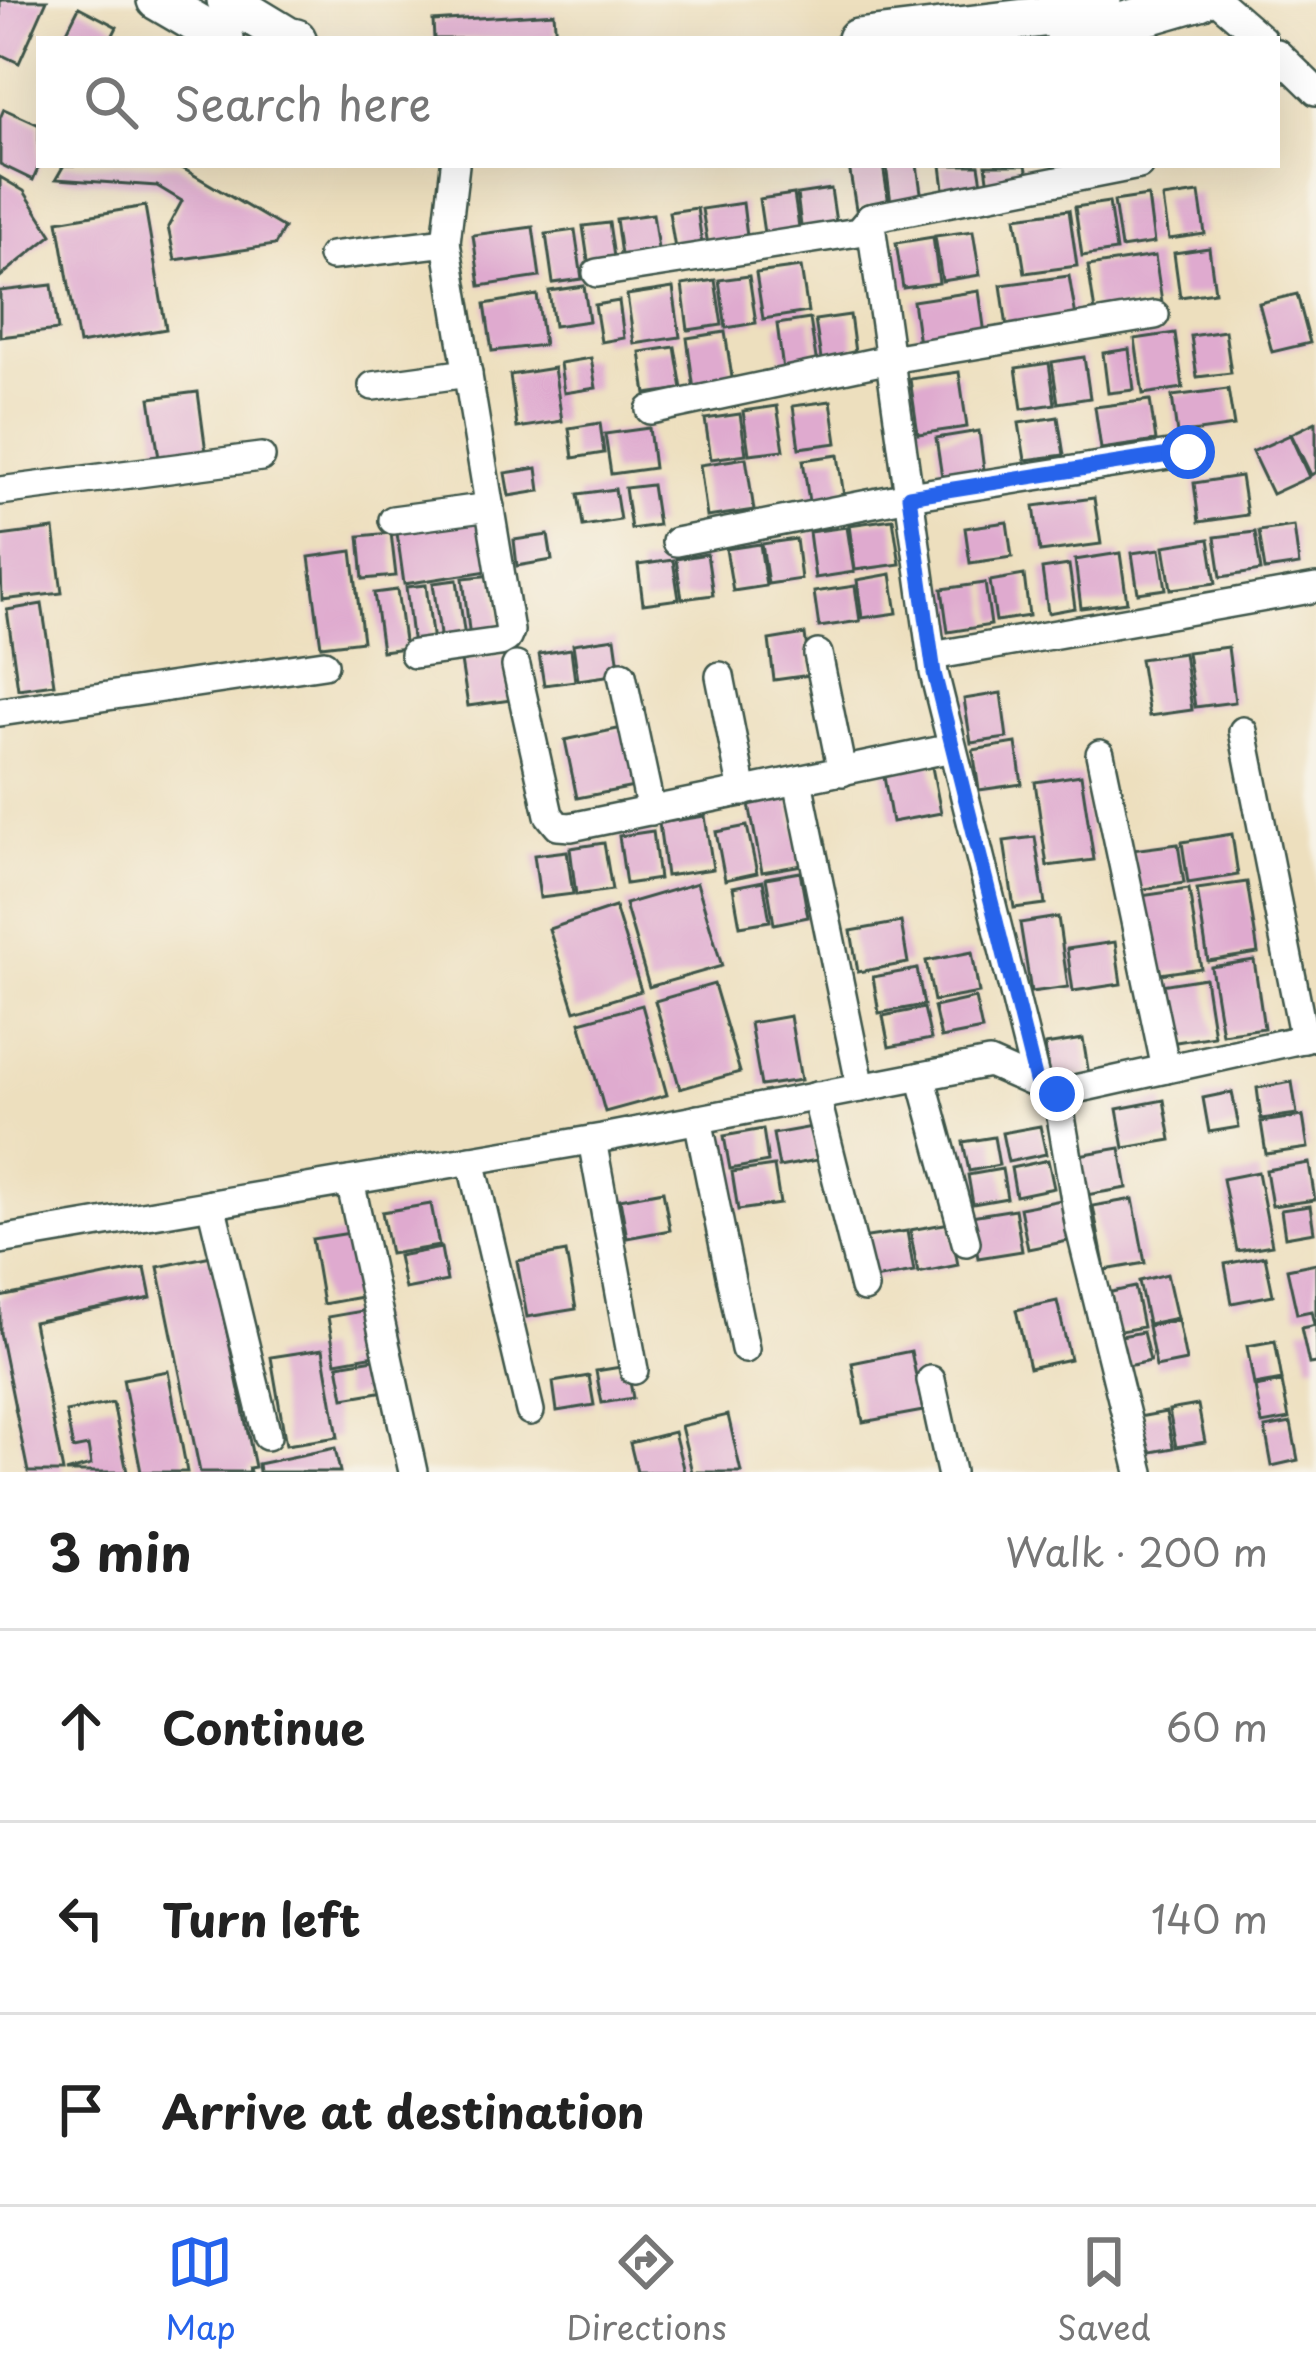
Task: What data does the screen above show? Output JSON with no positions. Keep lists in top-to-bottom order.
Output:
{
  "page": {
    "search": "Search here",
    "heading": ["3 min", "Walk · 200 m"],
    "list": [
      ["Continue", "60 m"],
      ["Turn left", "140 m"],
      "Arrive at destination"
    ],
    "nav": ["Map", "Directions", "Saved"]
  }
}
